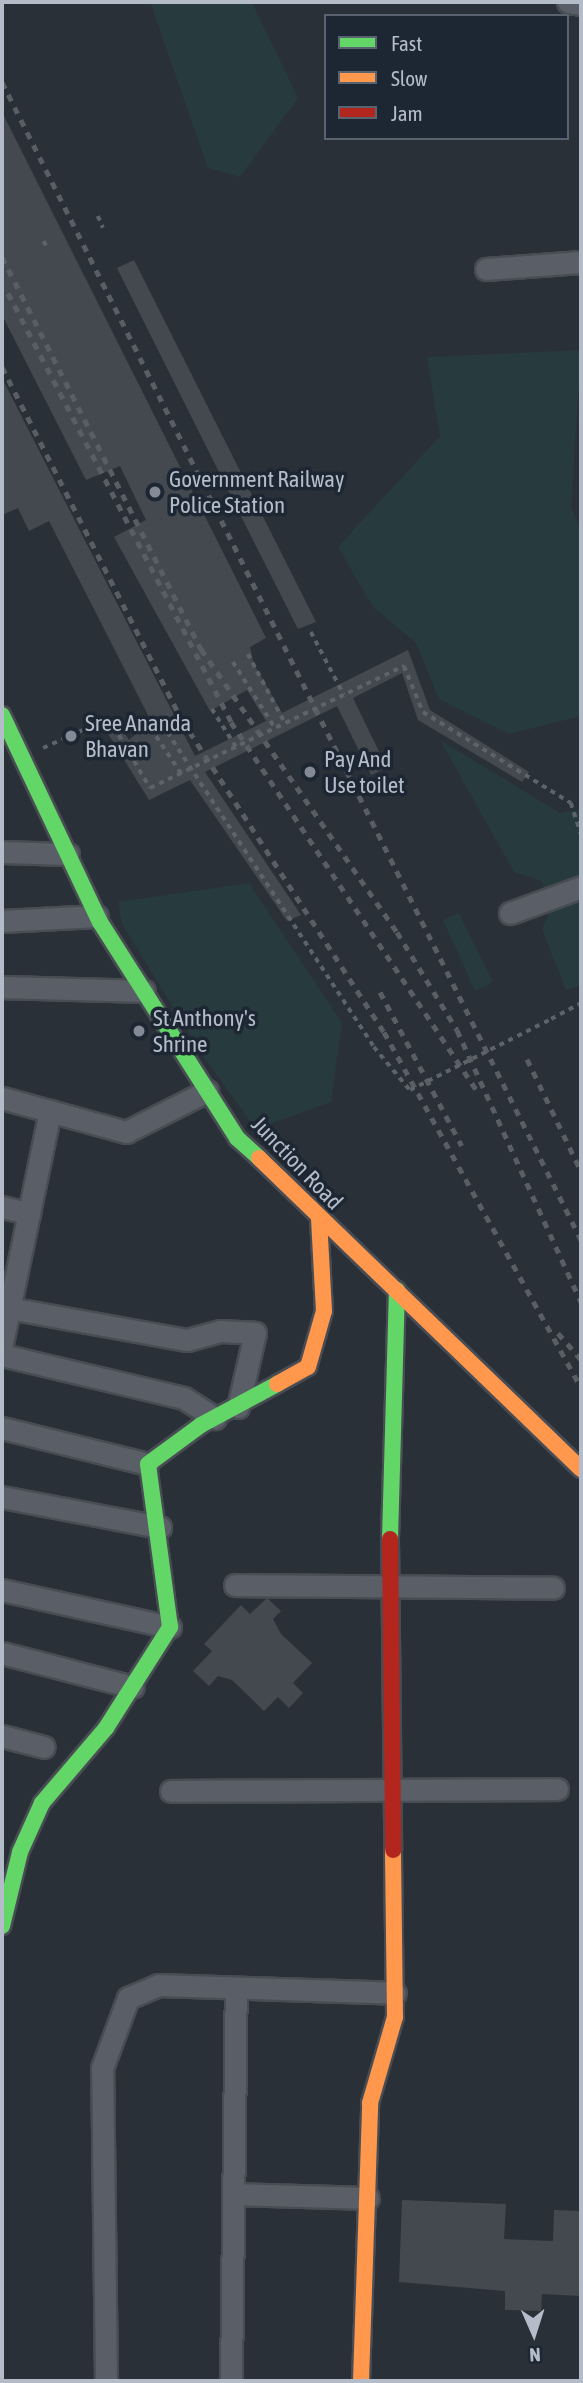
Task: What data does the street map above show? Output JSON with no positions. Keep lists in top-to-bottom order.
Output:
{
  "streets": {
    "street": ["Junction Road"]
  },
  "places": [
    "Government Railway Police Station",
    "Sree Ananda Bhavan",
    "Pay And Use toilet",
    "St Anthony's Shrine"
  ],
  "legend": ["Fast", "Slow", "Jam"],
  "north": "bottom"
}
